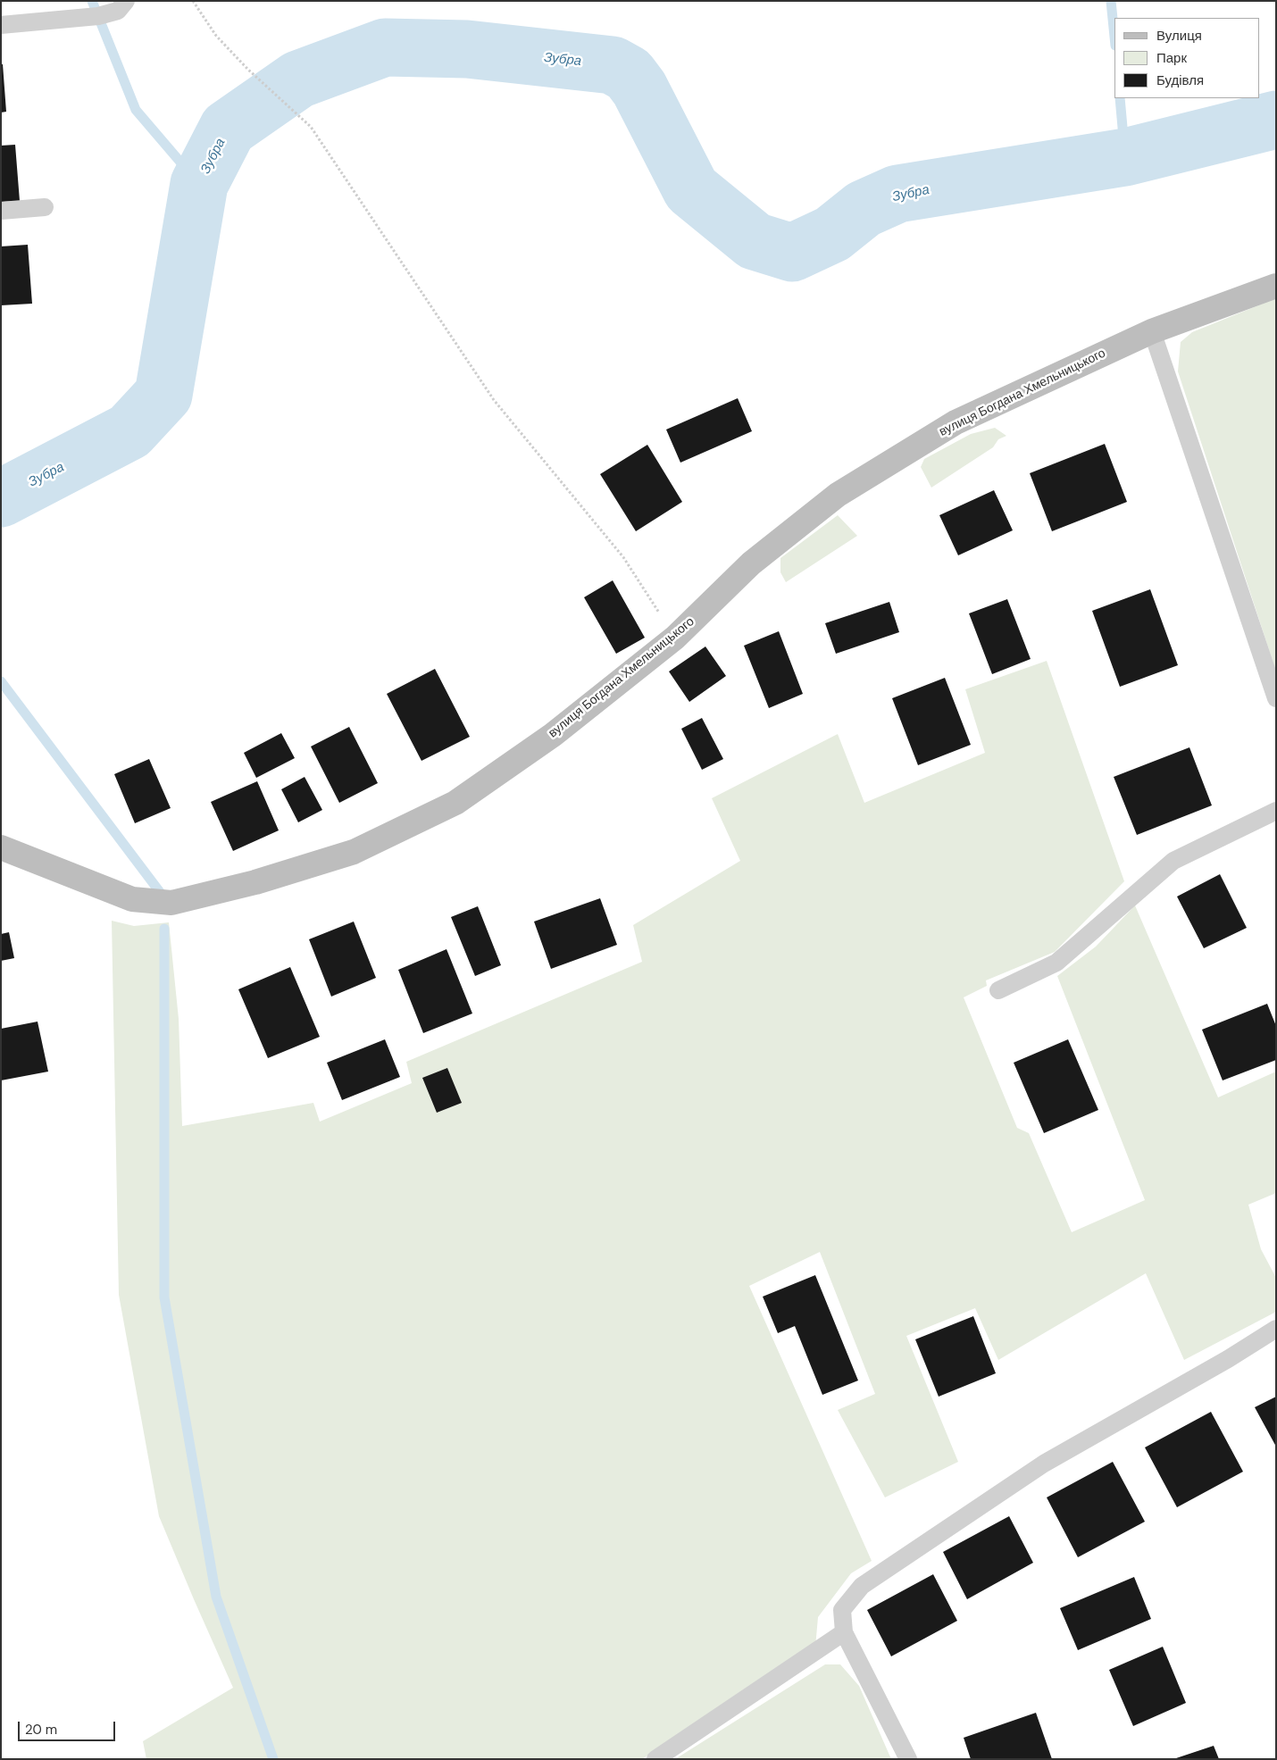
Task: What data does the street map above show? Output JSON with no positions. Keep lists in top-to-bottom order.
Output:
{
  "streets": {
    "street": ["вулиця Богдана Хмельницького"]
  },
  "water": ["Зубра"],
  "legend": ["Вулиця", "Парк", "Будівля"],
  "scale_bar": "20 m"
}
